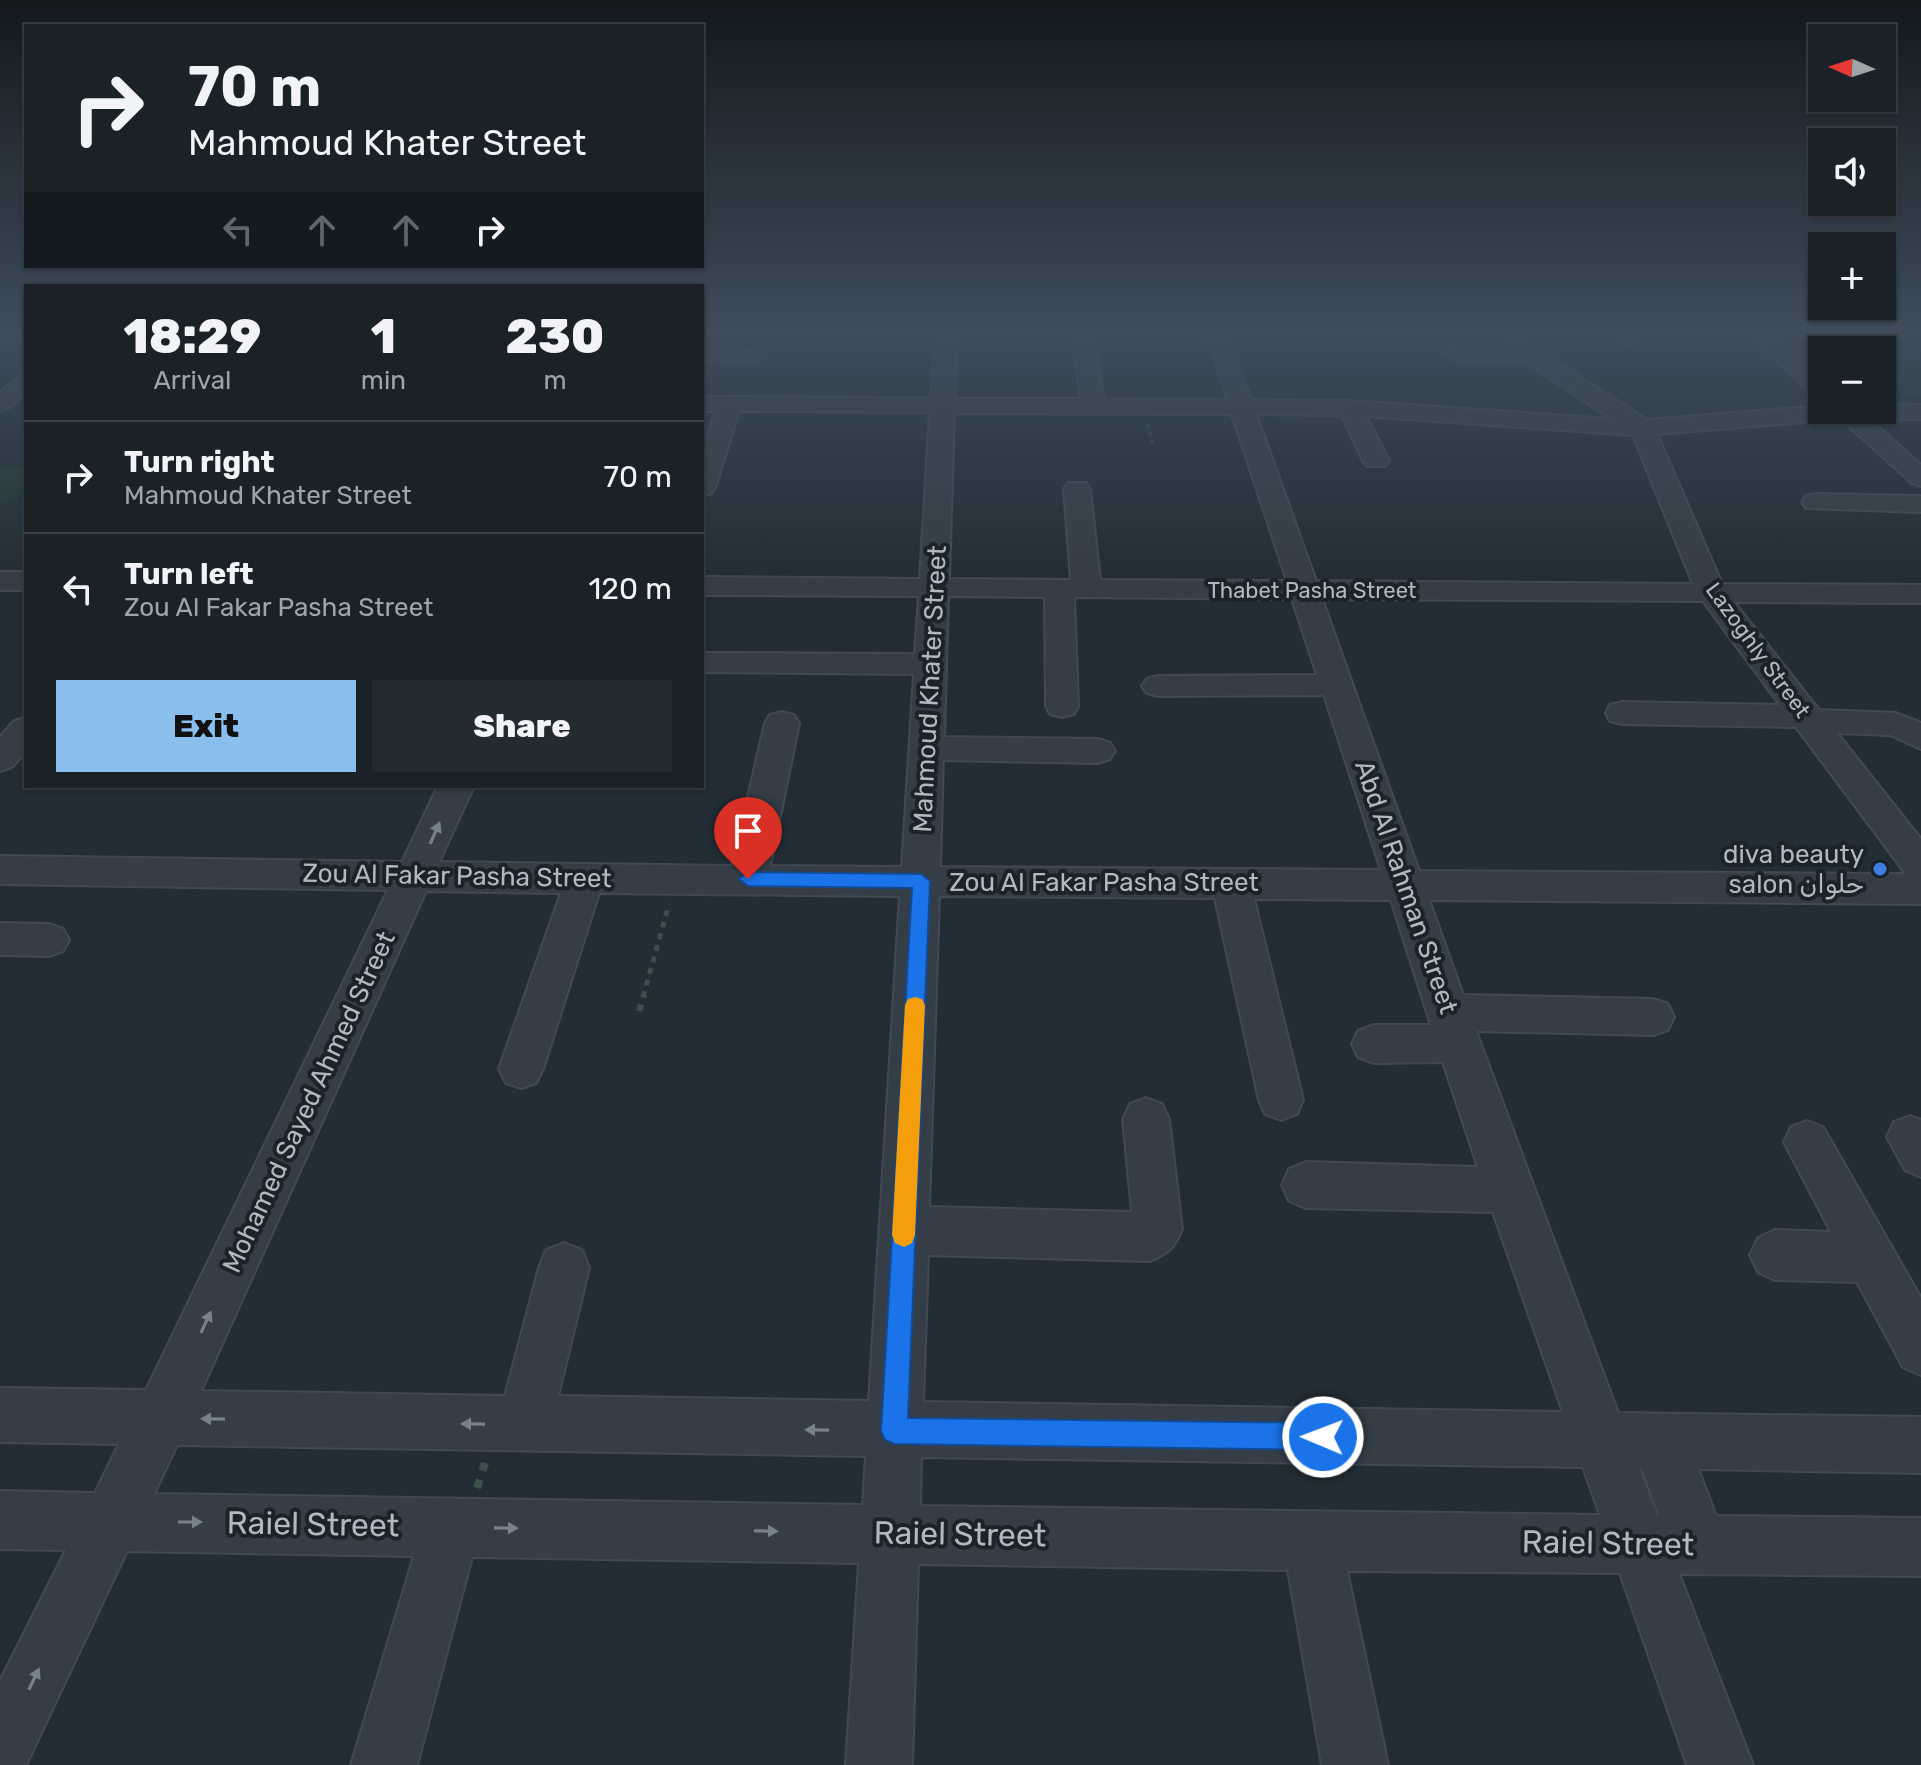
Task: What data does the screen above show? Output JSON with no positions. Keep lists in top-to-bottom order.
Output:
{
  "streets": {
    "street": [
      "Thabet Pasha Street",
      "Lazoghly Street",
      "Mahmoud Khater Street",
      "Zou Al Fakar Pasha Street",
      "Abd Al Rahman Street",
      "Mohamed Sayed Ahmed Street",
      "Raiel Street"
    ]
  },
  "crossings": [
    ["Thabet Pasha Street", "Lazoghly Street"],
    ["Thabet Pasha Street", "Mahmoud Khater Street"],
    ["Thabet Pasha Street", "Abd Al Rahman Street"],
    ["Mahmoud Khater Street", "Zou Al Fakar Pasha Street"],
    ["Mahmoud Khater Street", "Raiel Street"],
    ["Zou Al Fakar Pasha Street", "Abd Al Rahman Street"],
    ["Zou Al Fakar Pasha Street", "Mohamed Sayed Ahmed Street"],
    ["Abd Al Rahman Street", "Raiel Street"],
    ["Mohamed Sayed Ahmed Street", "Raiel Street"]
  ],
  "places": ["diva beauty salon حلوان"],
  "north": "left",
  "page": {
    "map_buttons": ["+", "−"],
    "turn": ["70 m", "Mahmoud Khater Street"],
    "eta": [
      "18:29",
      "Arrival",
      "1",
      "min",
      "230",
      "m"
    ],
    "list": [
      {
        "name": "Turn right",
        "note": "Mahmoud Khater Street",
        "value": "70 m"
      },
      {
        "name": "Turn left",
        "note": "Zou Al Fakar Pasha Street",
        "value": "120 m"
      }
    ],
    "buttons": ["Exit", "Share"]
  }
}
